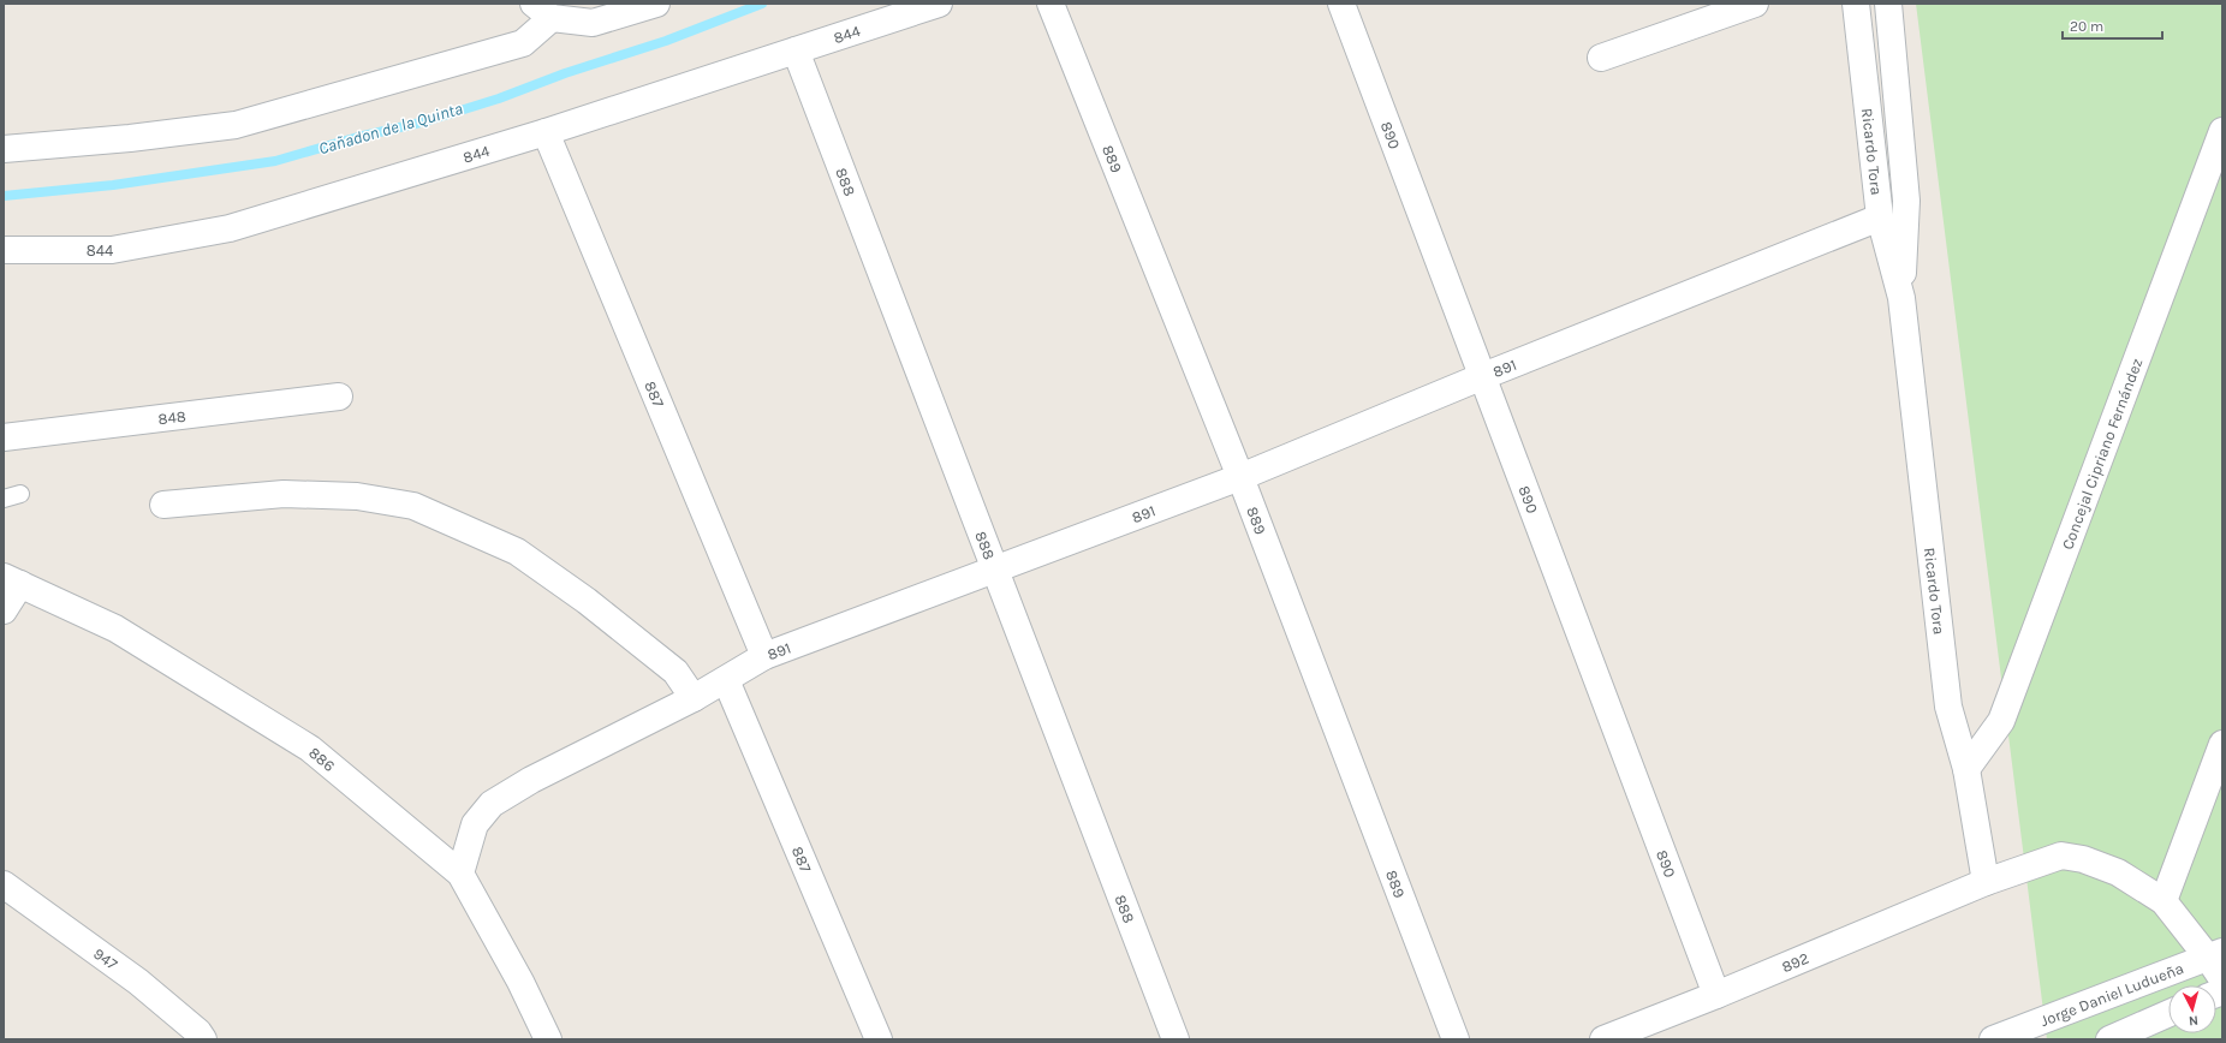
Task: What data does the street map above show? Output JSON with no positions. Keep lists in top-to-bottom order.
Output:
{
  "streets": {
    "street": [
      "844",
      "890",
      "Ricardo Tora",
      "889",
      "888",
      "891",
      "887",
      "848",
      "Concejal Cipriano Fernández",
      "886",
      "947",
      "892",
      "Jorge Daniel Ludueña"
    ]
  },
  "crossings": [
    ["844", "888"],
    ["844", "887"],
    ["890", "891"],
    ["890", "892"],
    ["Ricardo Tora", "891"],
    ["Ricardo Tora", "Concejal Cipriano Fernández"],
    ["Ricardo Tora", "892"],
    ["889", "891"],
    ["888", "891"],
    ["891", "887"],
    ["891", "886"],
    ["892", "Jorge Daniel Ludueña"]
  ],
  "water": ["Cañadon de la Quinta"],
  "scale_bar": "20 m",
  "north": "bottom"
}
